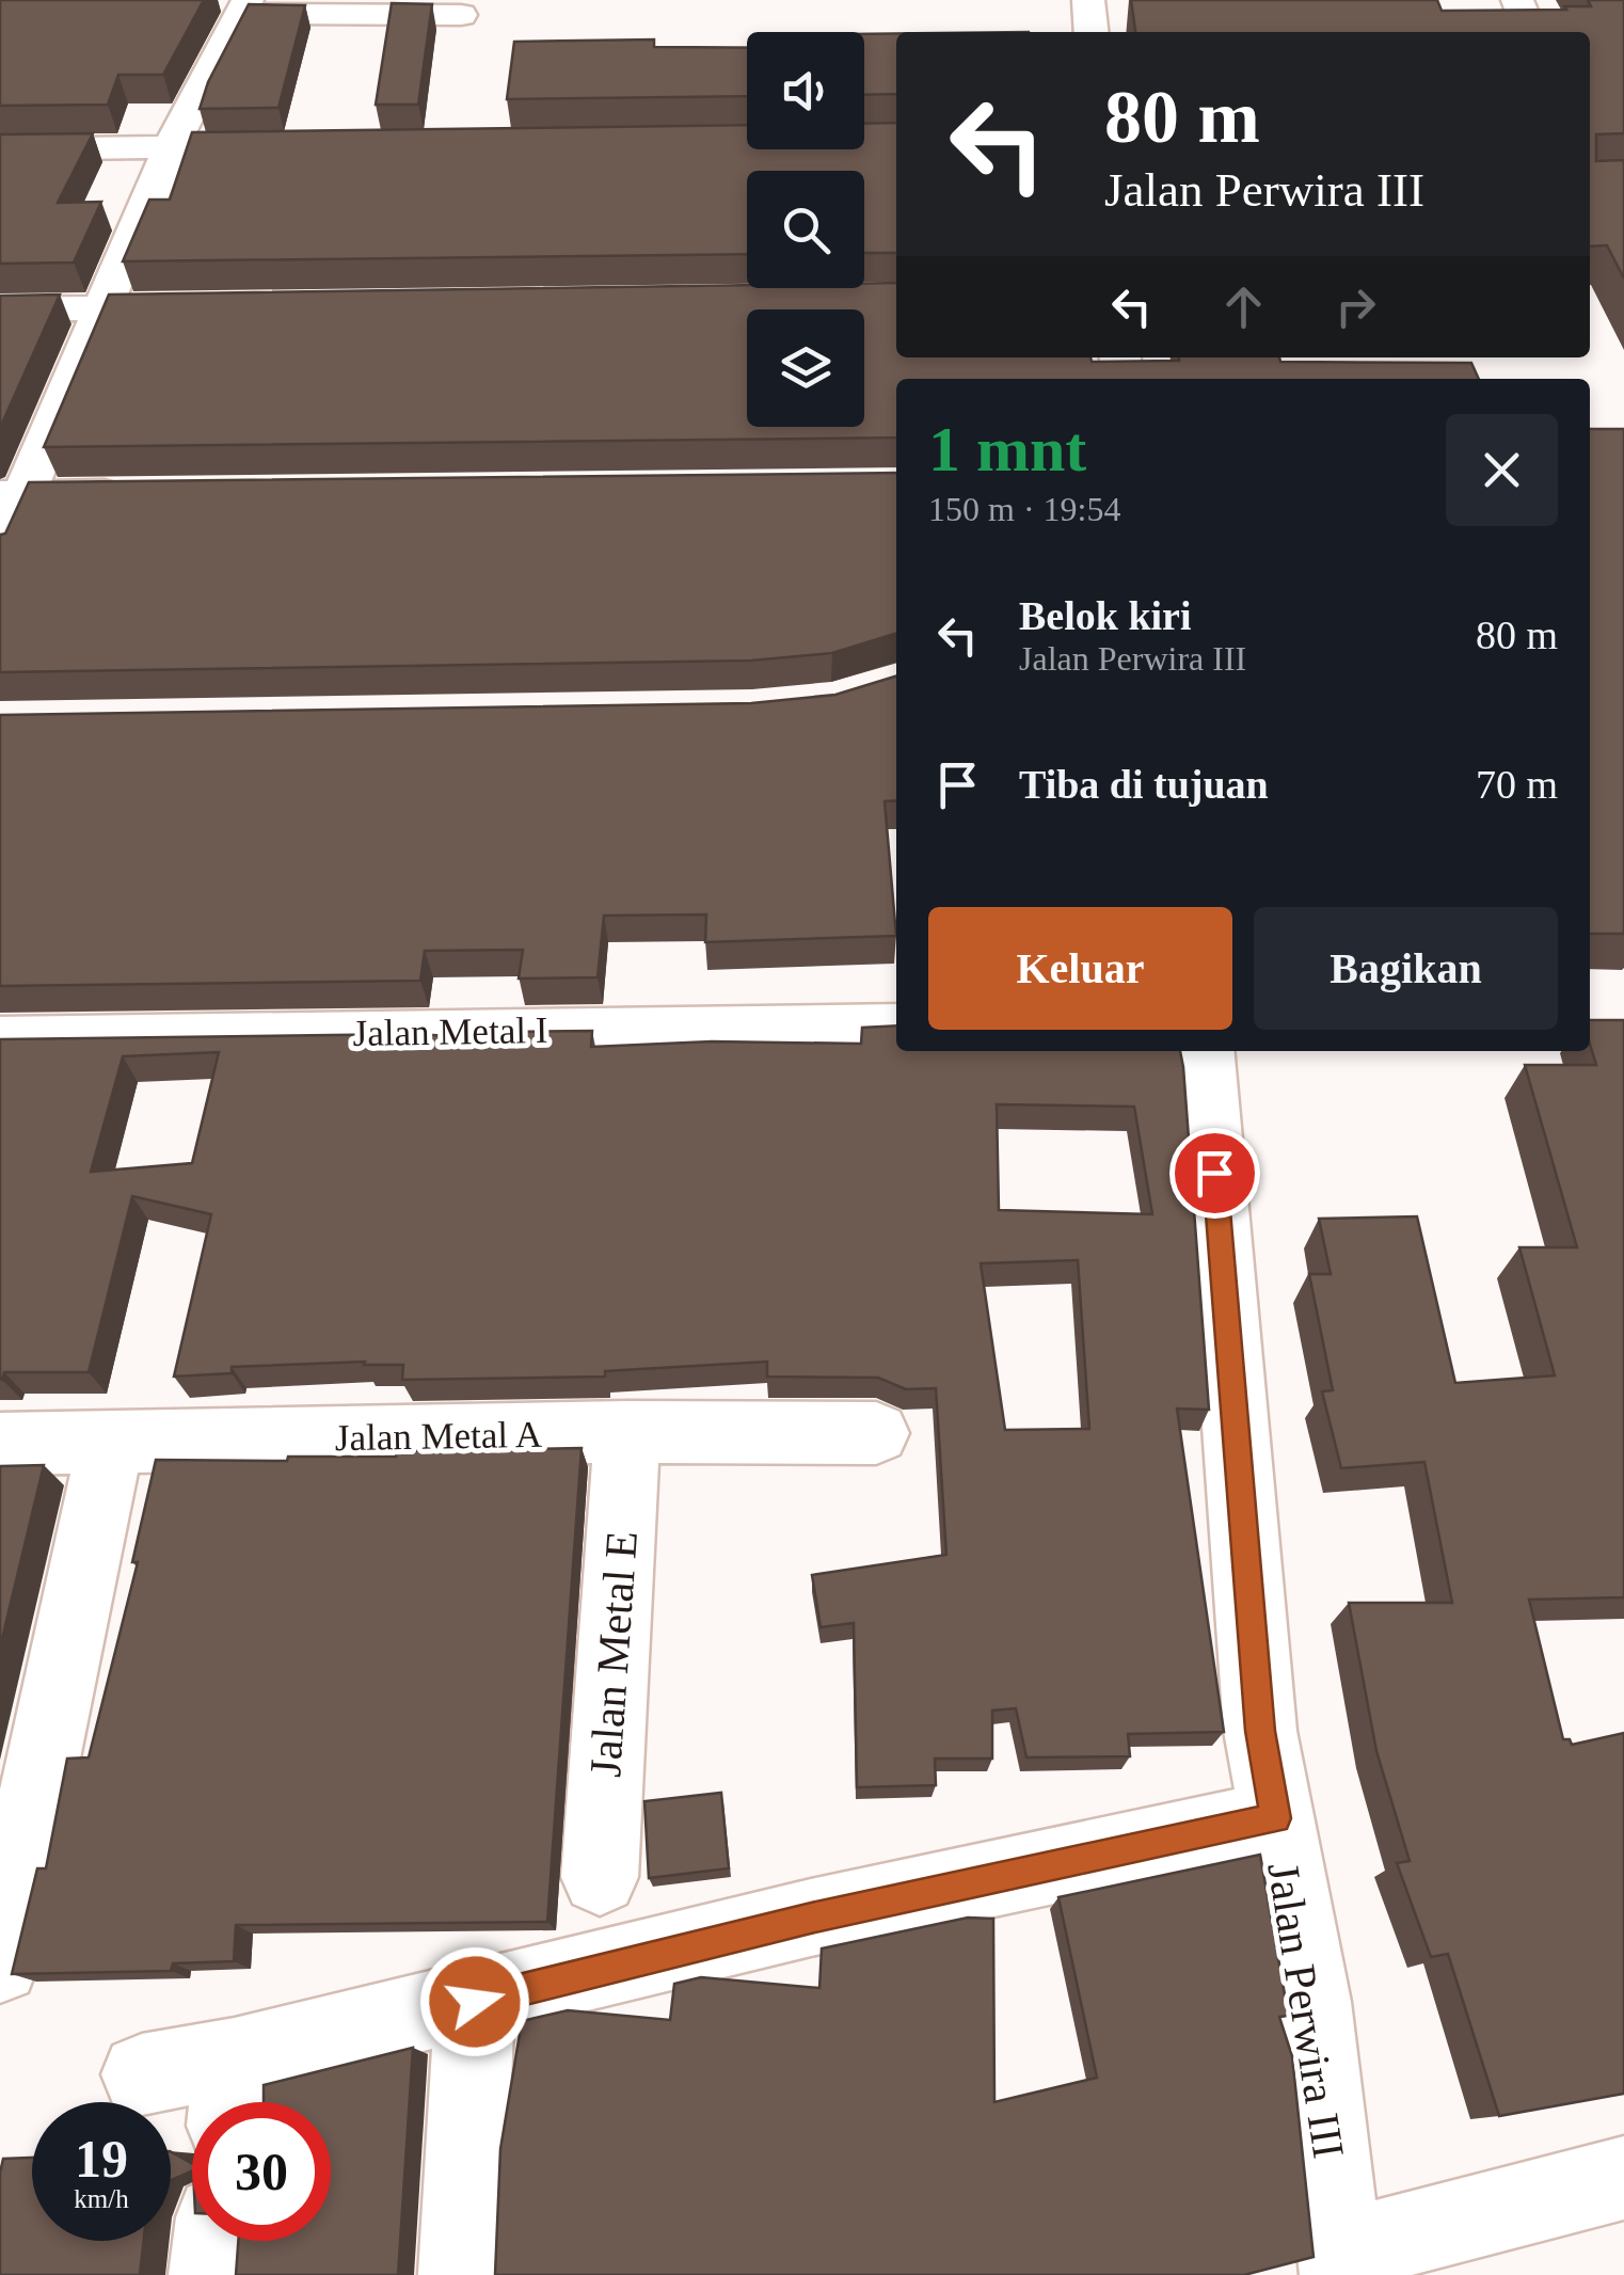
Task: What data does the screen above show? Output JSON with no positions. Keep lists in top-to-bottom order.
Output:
{
  "streets": {
    "street": [
      "Jalan Metal I",
      "Jalan Metal A",
      "Jalan Metal E",
      "Jalan Perwira III"
    ]
  },
  "crossings": [
    ["Jalan Metal A", "Jalan Metal E"]
  ],
  "page": {
    "turn": ["80 m", "Jalan Perwira III"],
    "heading": ["1 mnt", "150 m · 19:54"],
    "list": [
      {
        "name": "Belok kiri",
        "note": "Jalan Perwira III",
        "value": "80 m"
      },
      {
        "name": "Tiba di tujuan",
        "value": "70 m"
      }
    ],
    "buttons": ["Keluar", "Bagikan"],
    "speed": "19 km/h",
    "limit": "30"
  }
}
